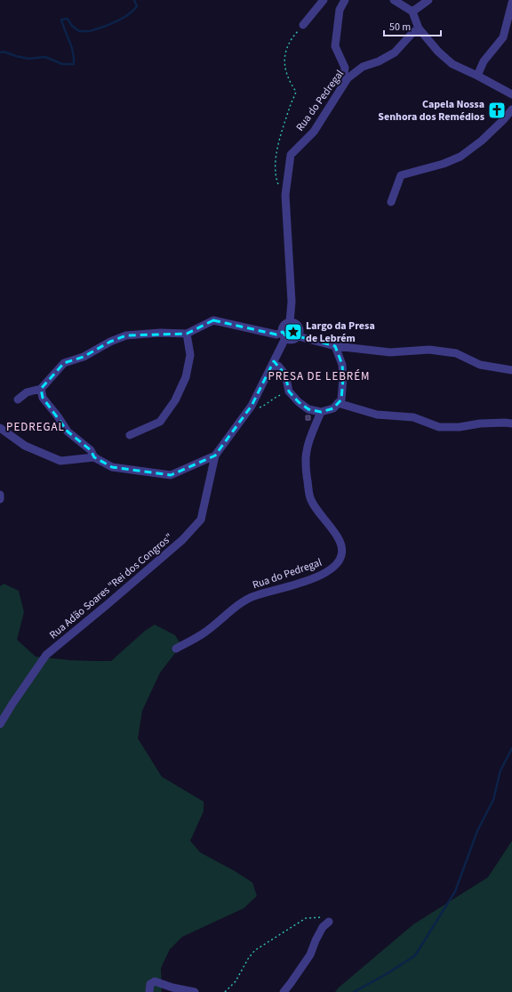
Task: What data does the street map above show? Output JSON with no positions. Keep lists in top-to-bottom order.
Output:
{
  "streets": {
    "street": ["Rua do Pedregal", "Rua Adão Soares \"Rei dos Congros\""]
  },
  "districts": ["PRESA DE LEBRÉM", "PEDREGAL"],
  "places": {
    "church": ["Capela Nossa Senhora dos Remédios"],
    "place": ["Largo da Presa de Lebrém"]
  },
  "scale_bar": "50 m"
}
